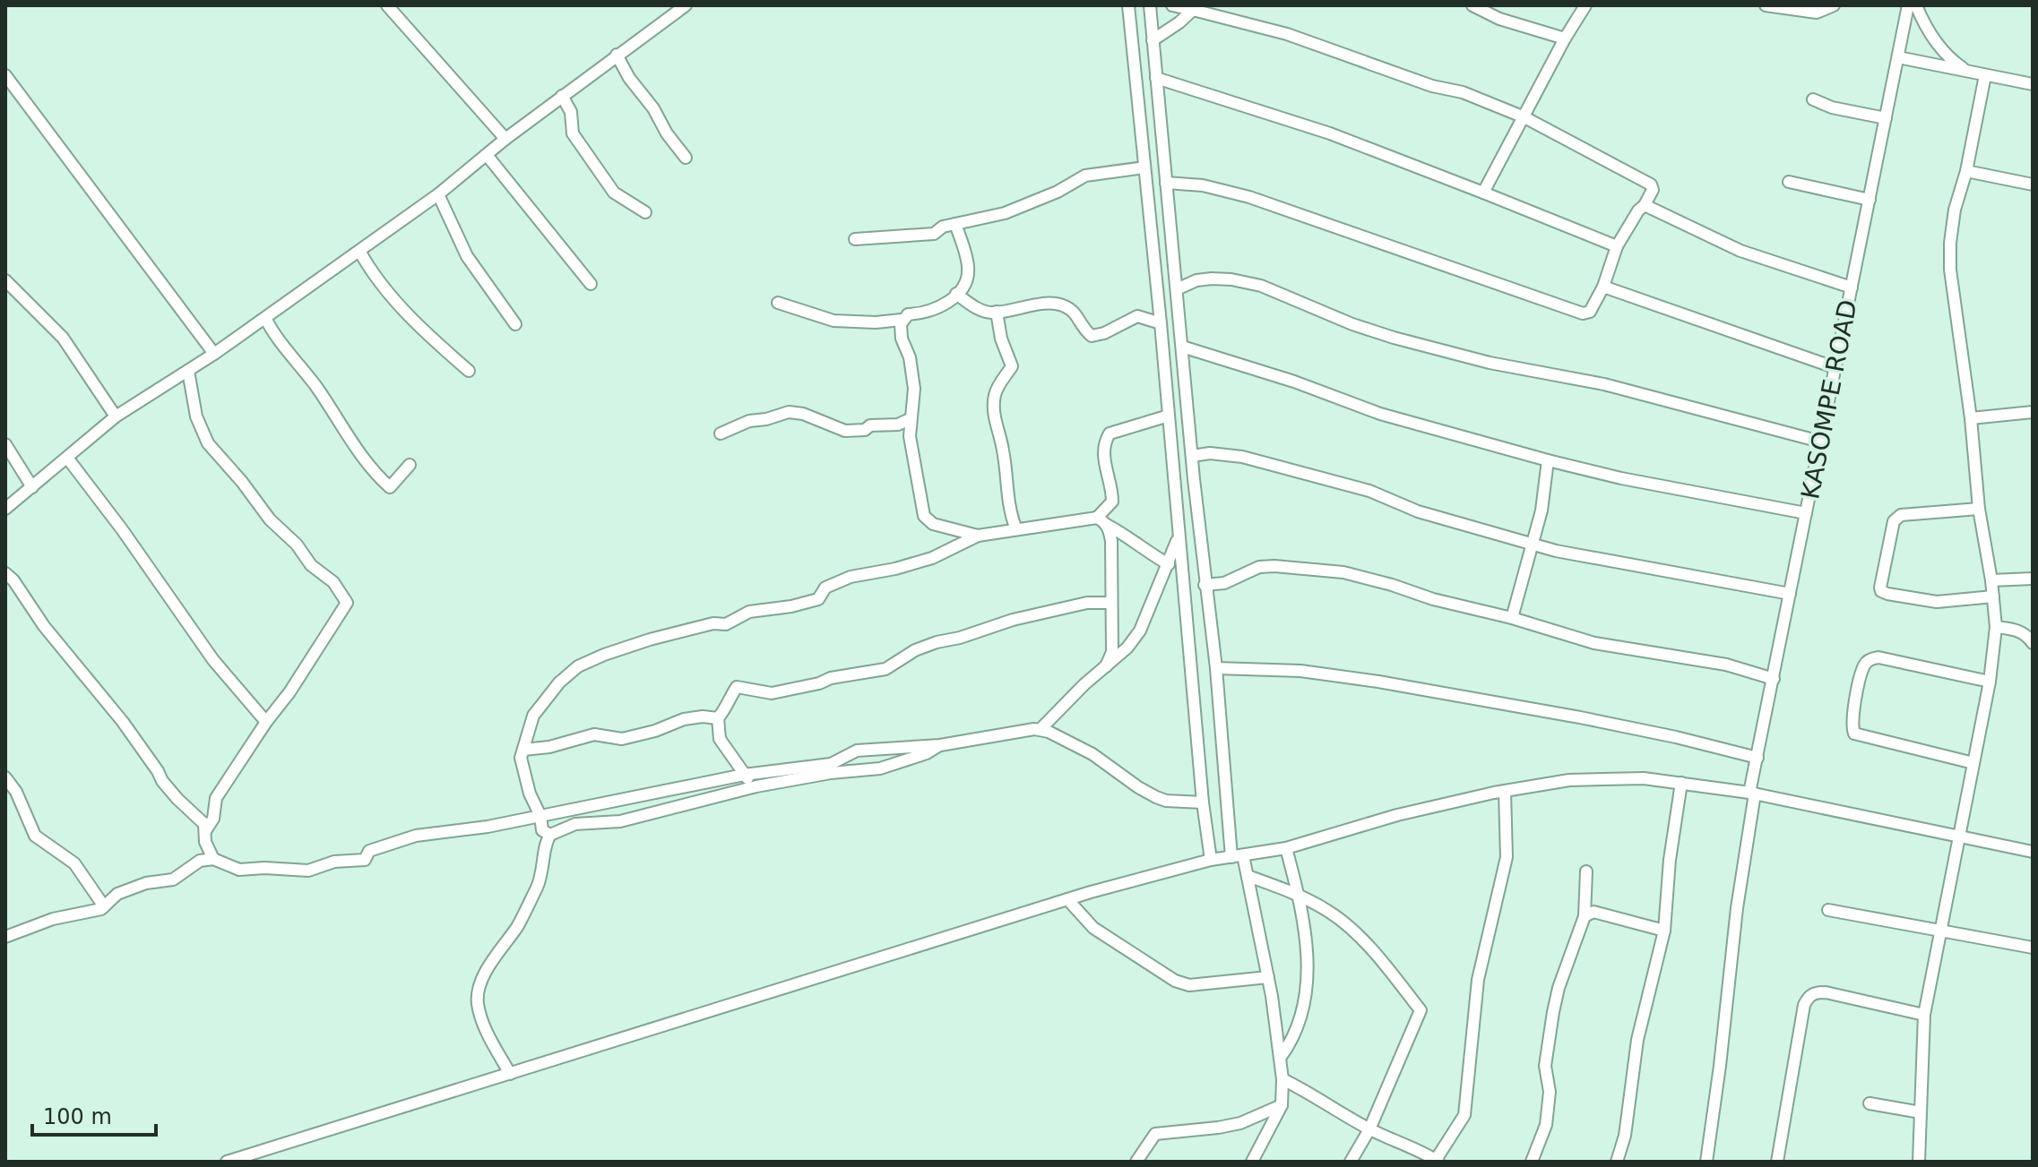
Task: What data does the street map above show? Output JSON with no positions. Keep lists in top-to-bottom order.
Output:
{
  "streets": {
    "street": ["KASOMPE ROAD"]
  },
  "scale_bar": "100 m"
}
